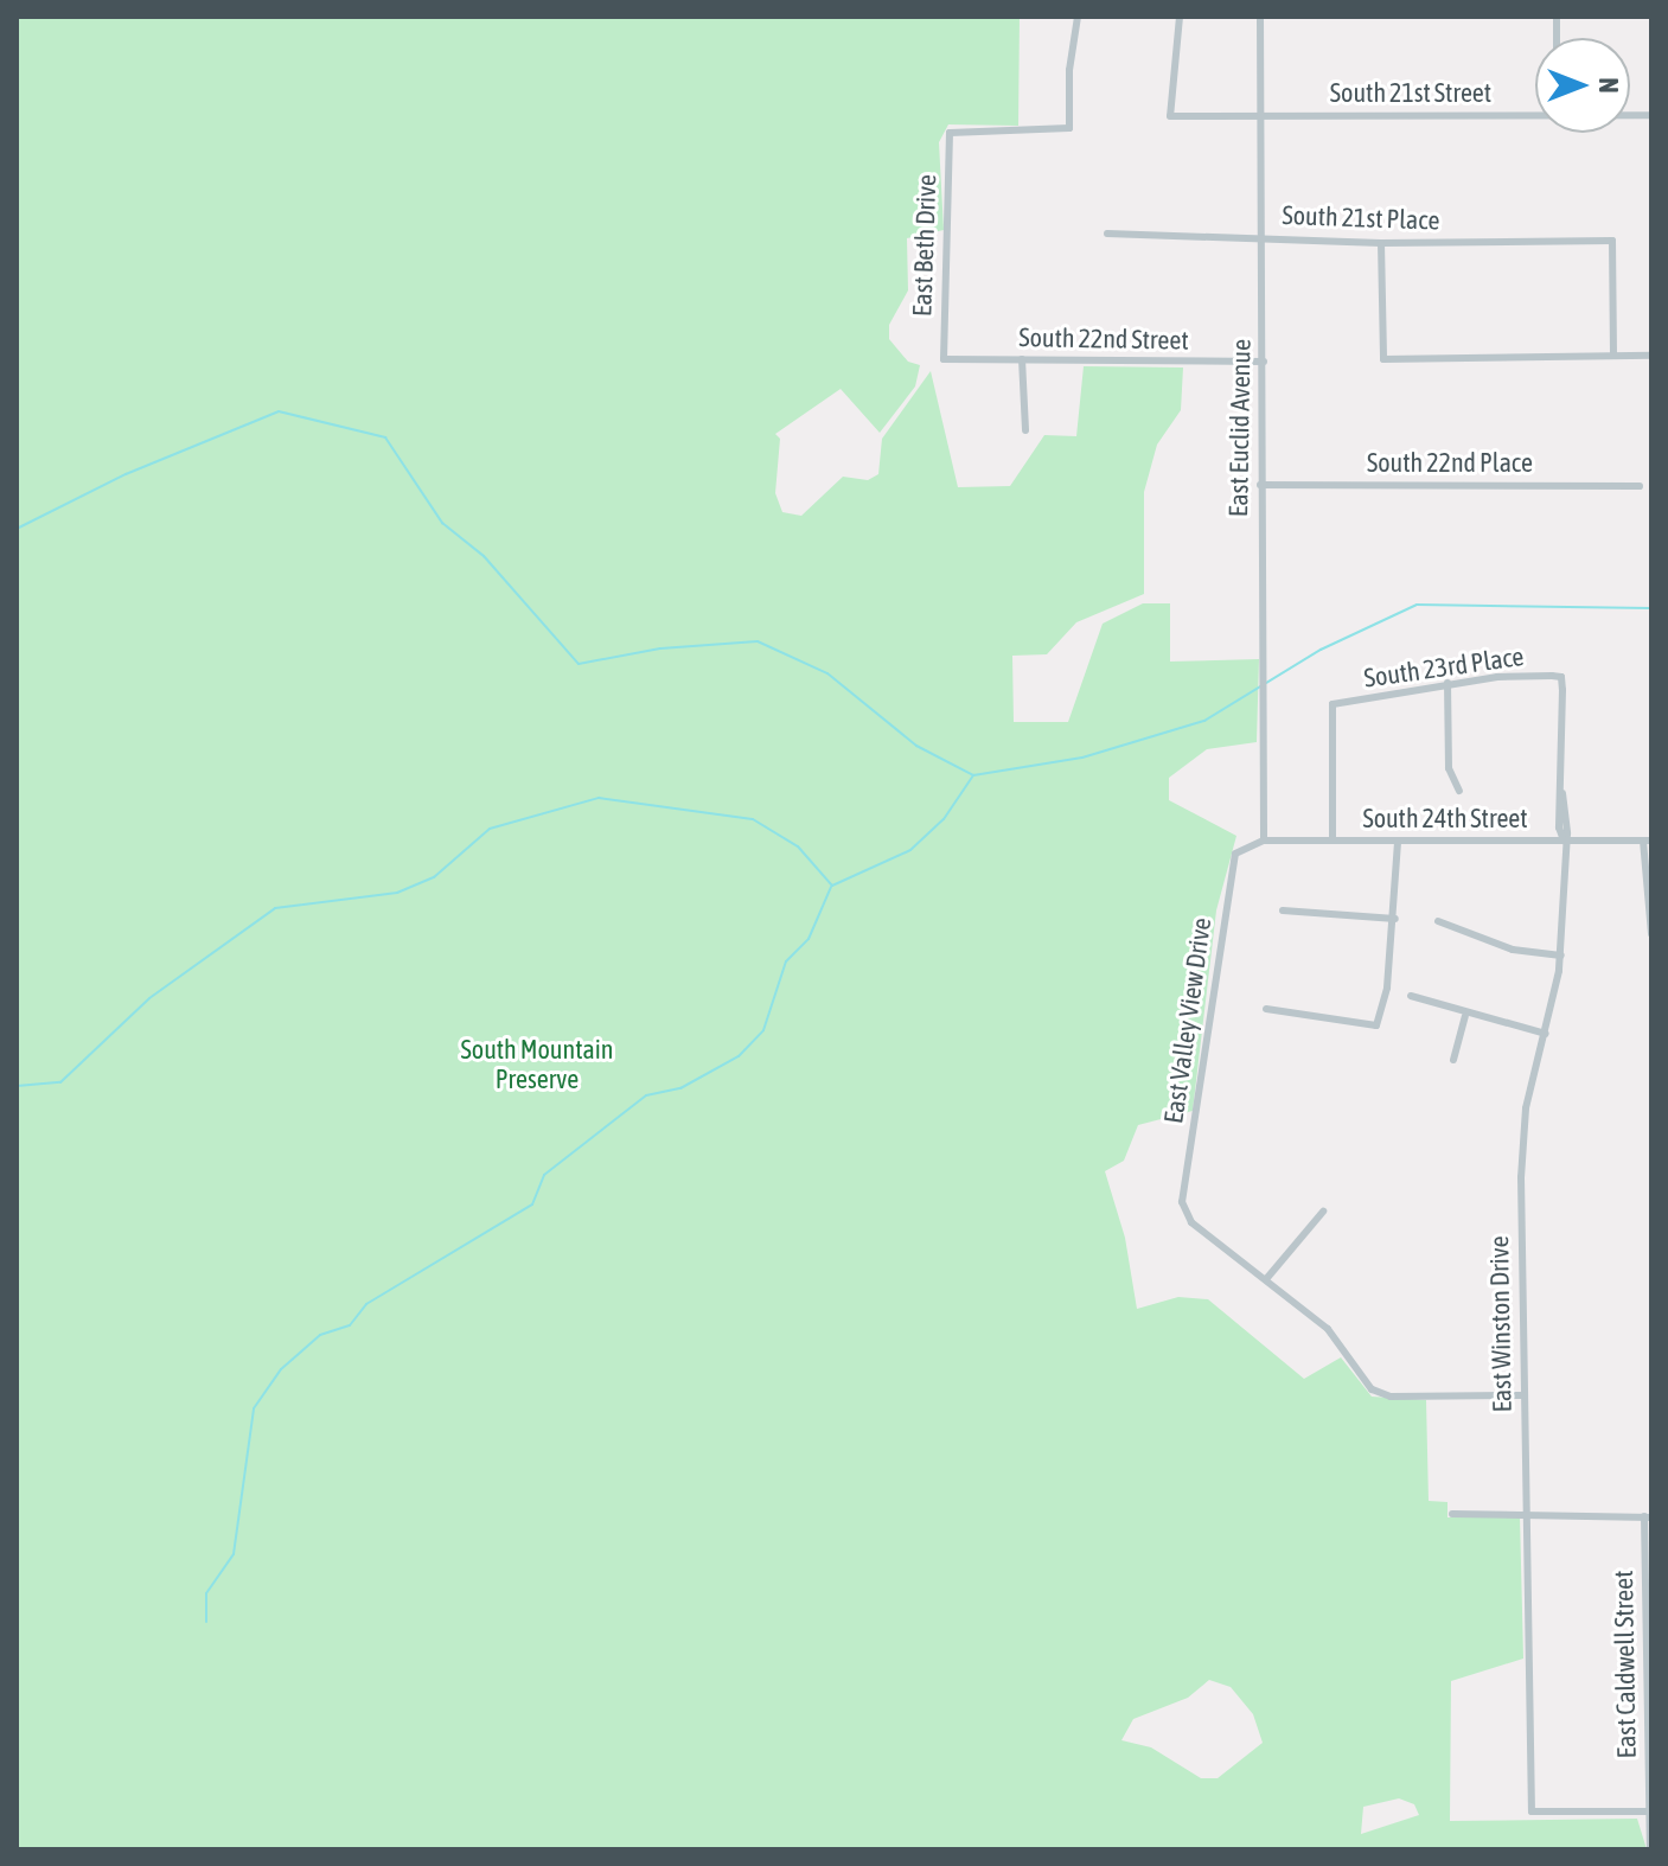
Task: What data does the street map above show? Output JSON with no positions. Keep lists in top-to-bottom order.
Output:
{
  "streets": {
    "street": [
      "South 21st Street",
      "South 21st Place",
      "East Beth Drive",
      "South 22nd Street",
      "East Euclid Avenue",
      "South 22nd Place",
      "South 23rd Place",
      "South 24th Street",
      "East Valley View Drive",
      "East Winston Drive",
      "East Caldwell Street"
    ]
  },
  "crossings": [
    ["South 21st Street", "East Euclid Avenue"],
    ["South 21st Place", "East Euclid Avenue"],
    ["East Beth Drive", "South 22nd Street"],
    ["South 22nd Street", "East Euclid Avenue"],
    ["East Euclid Avenue", "South 22nd Place"],
    ["East Euclid Avenue", "South 24th Street"],
    ["South 23rd Place", "South 24th Street"],
    ["South 23rd Place", "East Winston Drive"],
    ["South 24th Street", "East Valley View Drive"],
    ["South 24th Street", "East Winston Drive"],
    ["East Winston Drive", "East Caldwell Street"]
  ],
  "parks": ["South Mountain Preserve"],
  "north": "right"
}
